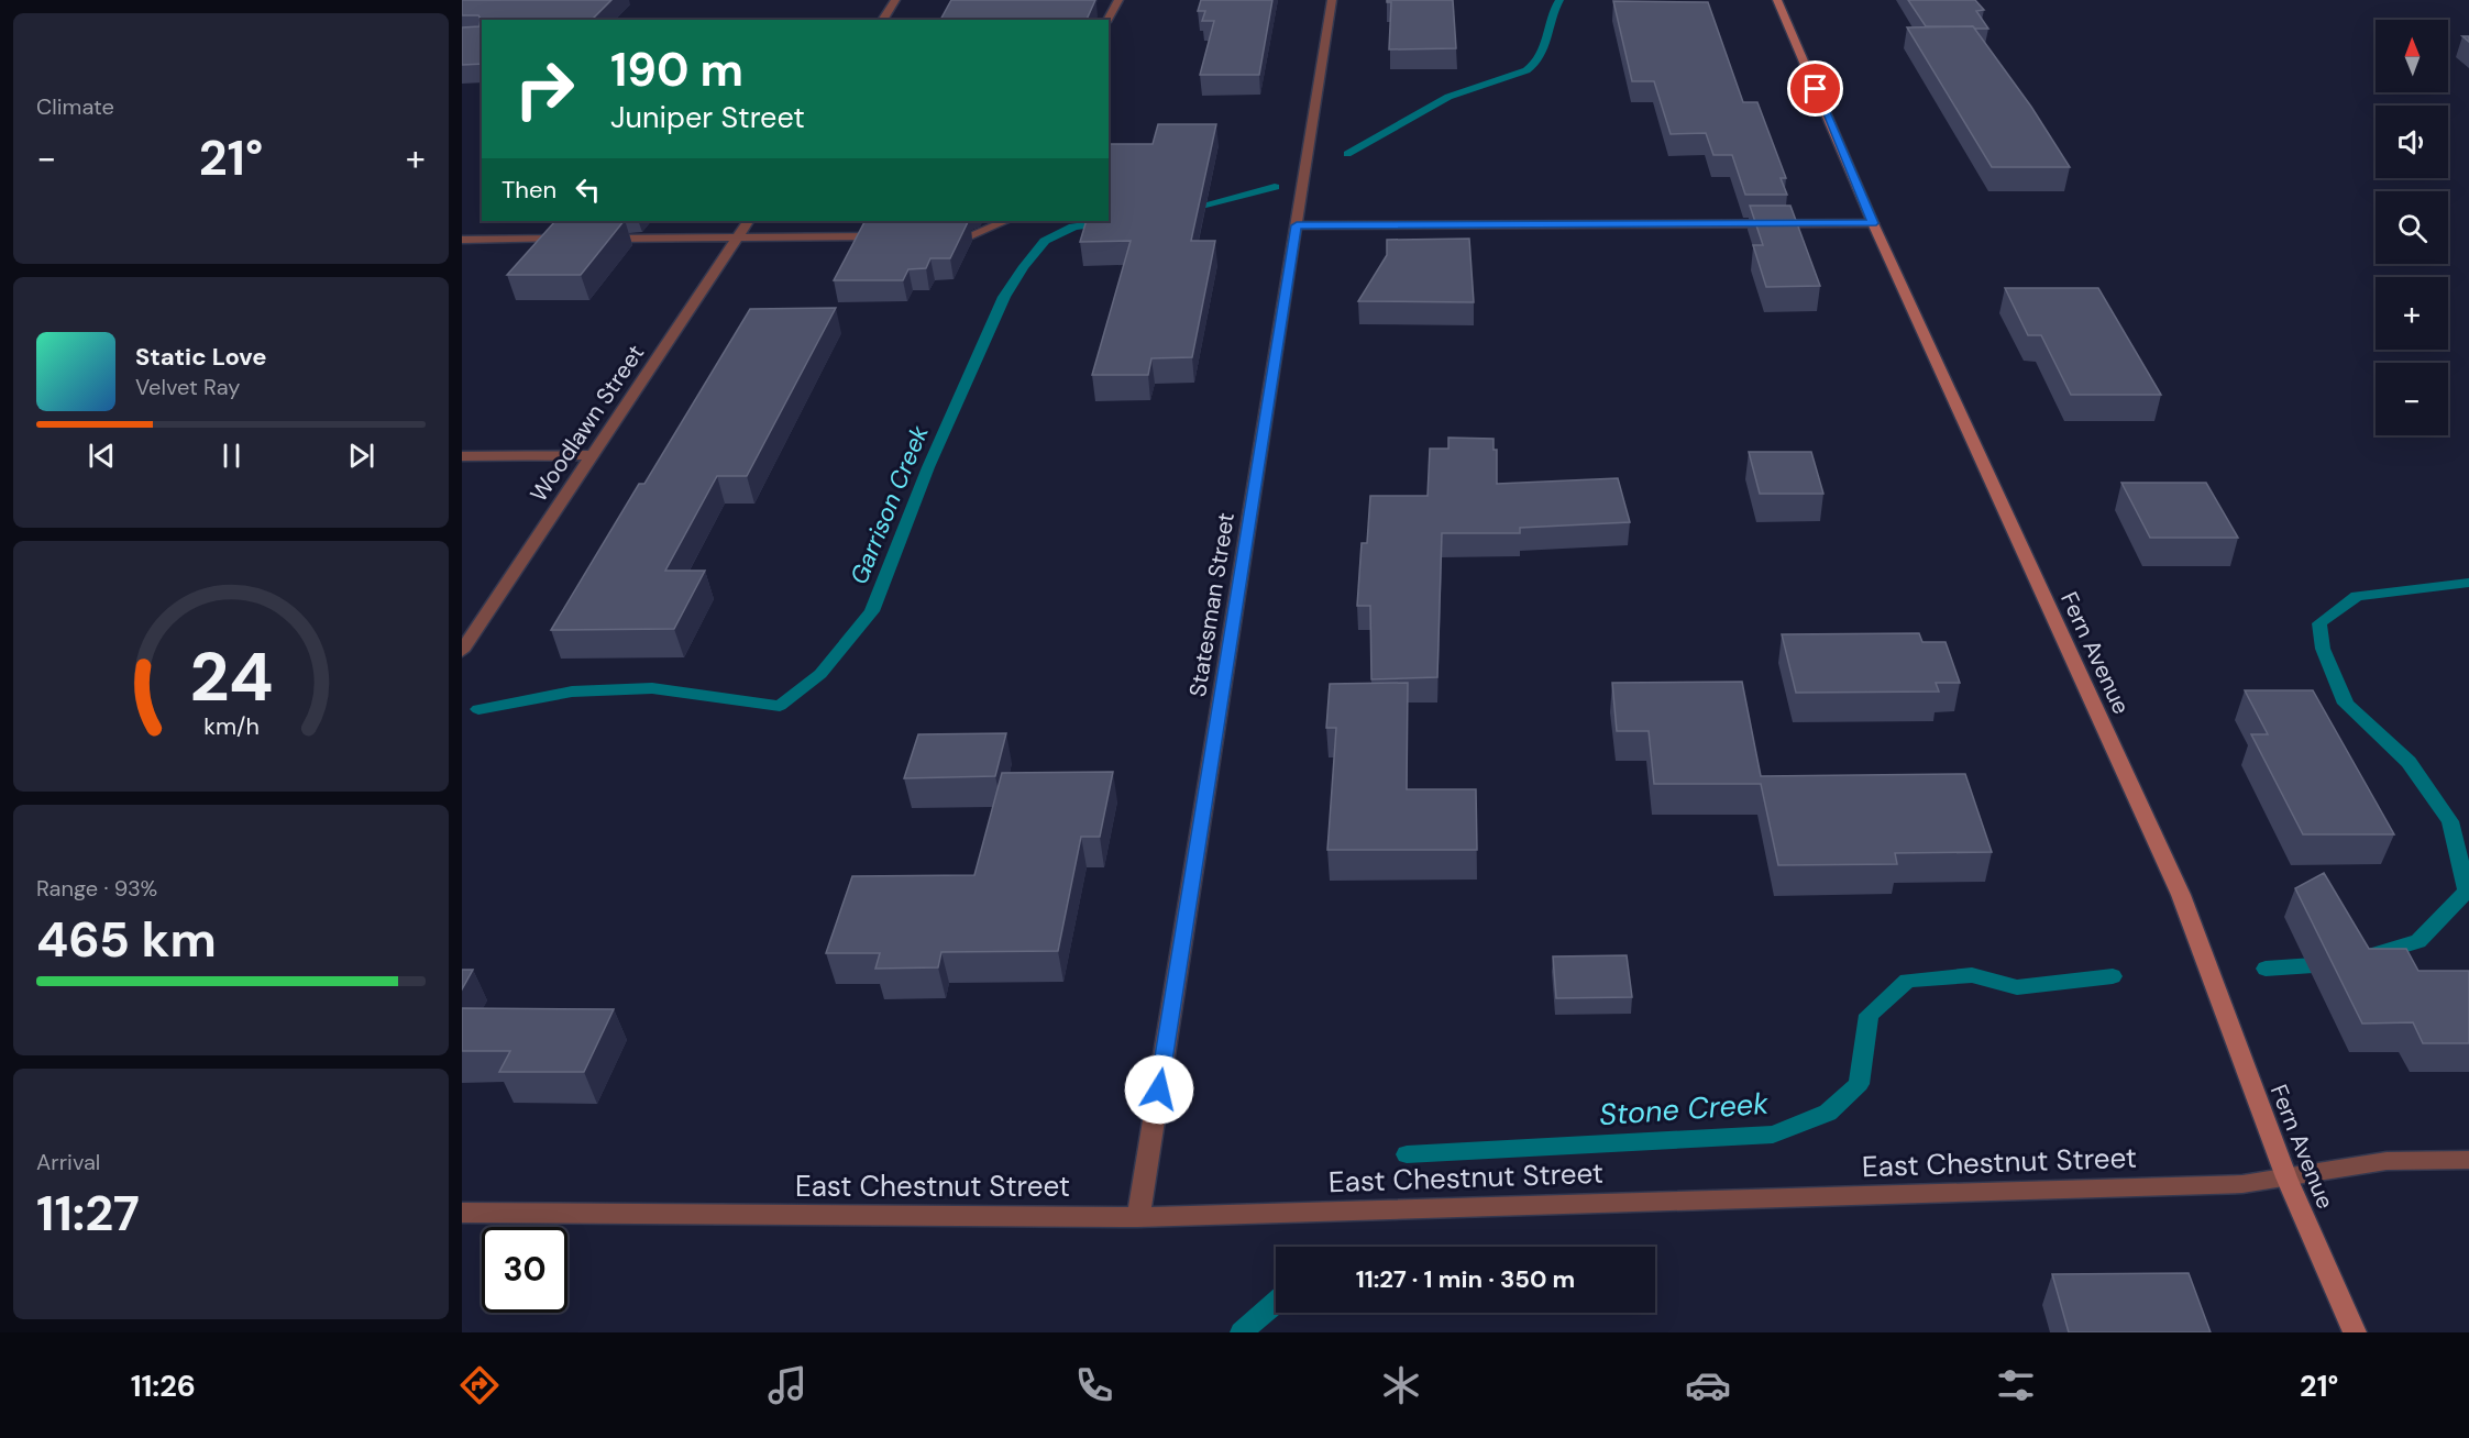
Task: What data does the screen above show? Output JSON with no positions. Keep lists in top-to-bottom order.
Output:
{
  "streets": {
    "main road": ["Fern Avenue"],
    "street": ["Woodlawn Street", "Statesman Street", "East Chestnut Street"]
  },
  "crossings": [
    ["Statesman Street", "East Chestnut Street"],
    ["Fern Avenue", "East Chestnut Street"]
  ],
  "water": ["Garrison Creek", "Stone Creek"],
  "north": "top",
  "page": {
    "tile": [
      "Climate",
      ["Range · 93%", "465 km"],
      ["Arrival", "11:27"]
    ],
    "map_buttons": ["+", "−"],
    "turn": ["190 m", "Juniper Street"],
    "heat": ["−", "21°", "+"],
    "then": "Then",
    "song": ["Static Love", "Velvet Ray"],
    "limit": "30",
    "trip": "11:27 · 1 min · 350 m",
    "tabs": ["11:26", "21°"],
    "gauge": ["24", "km/h"]
  }
}
